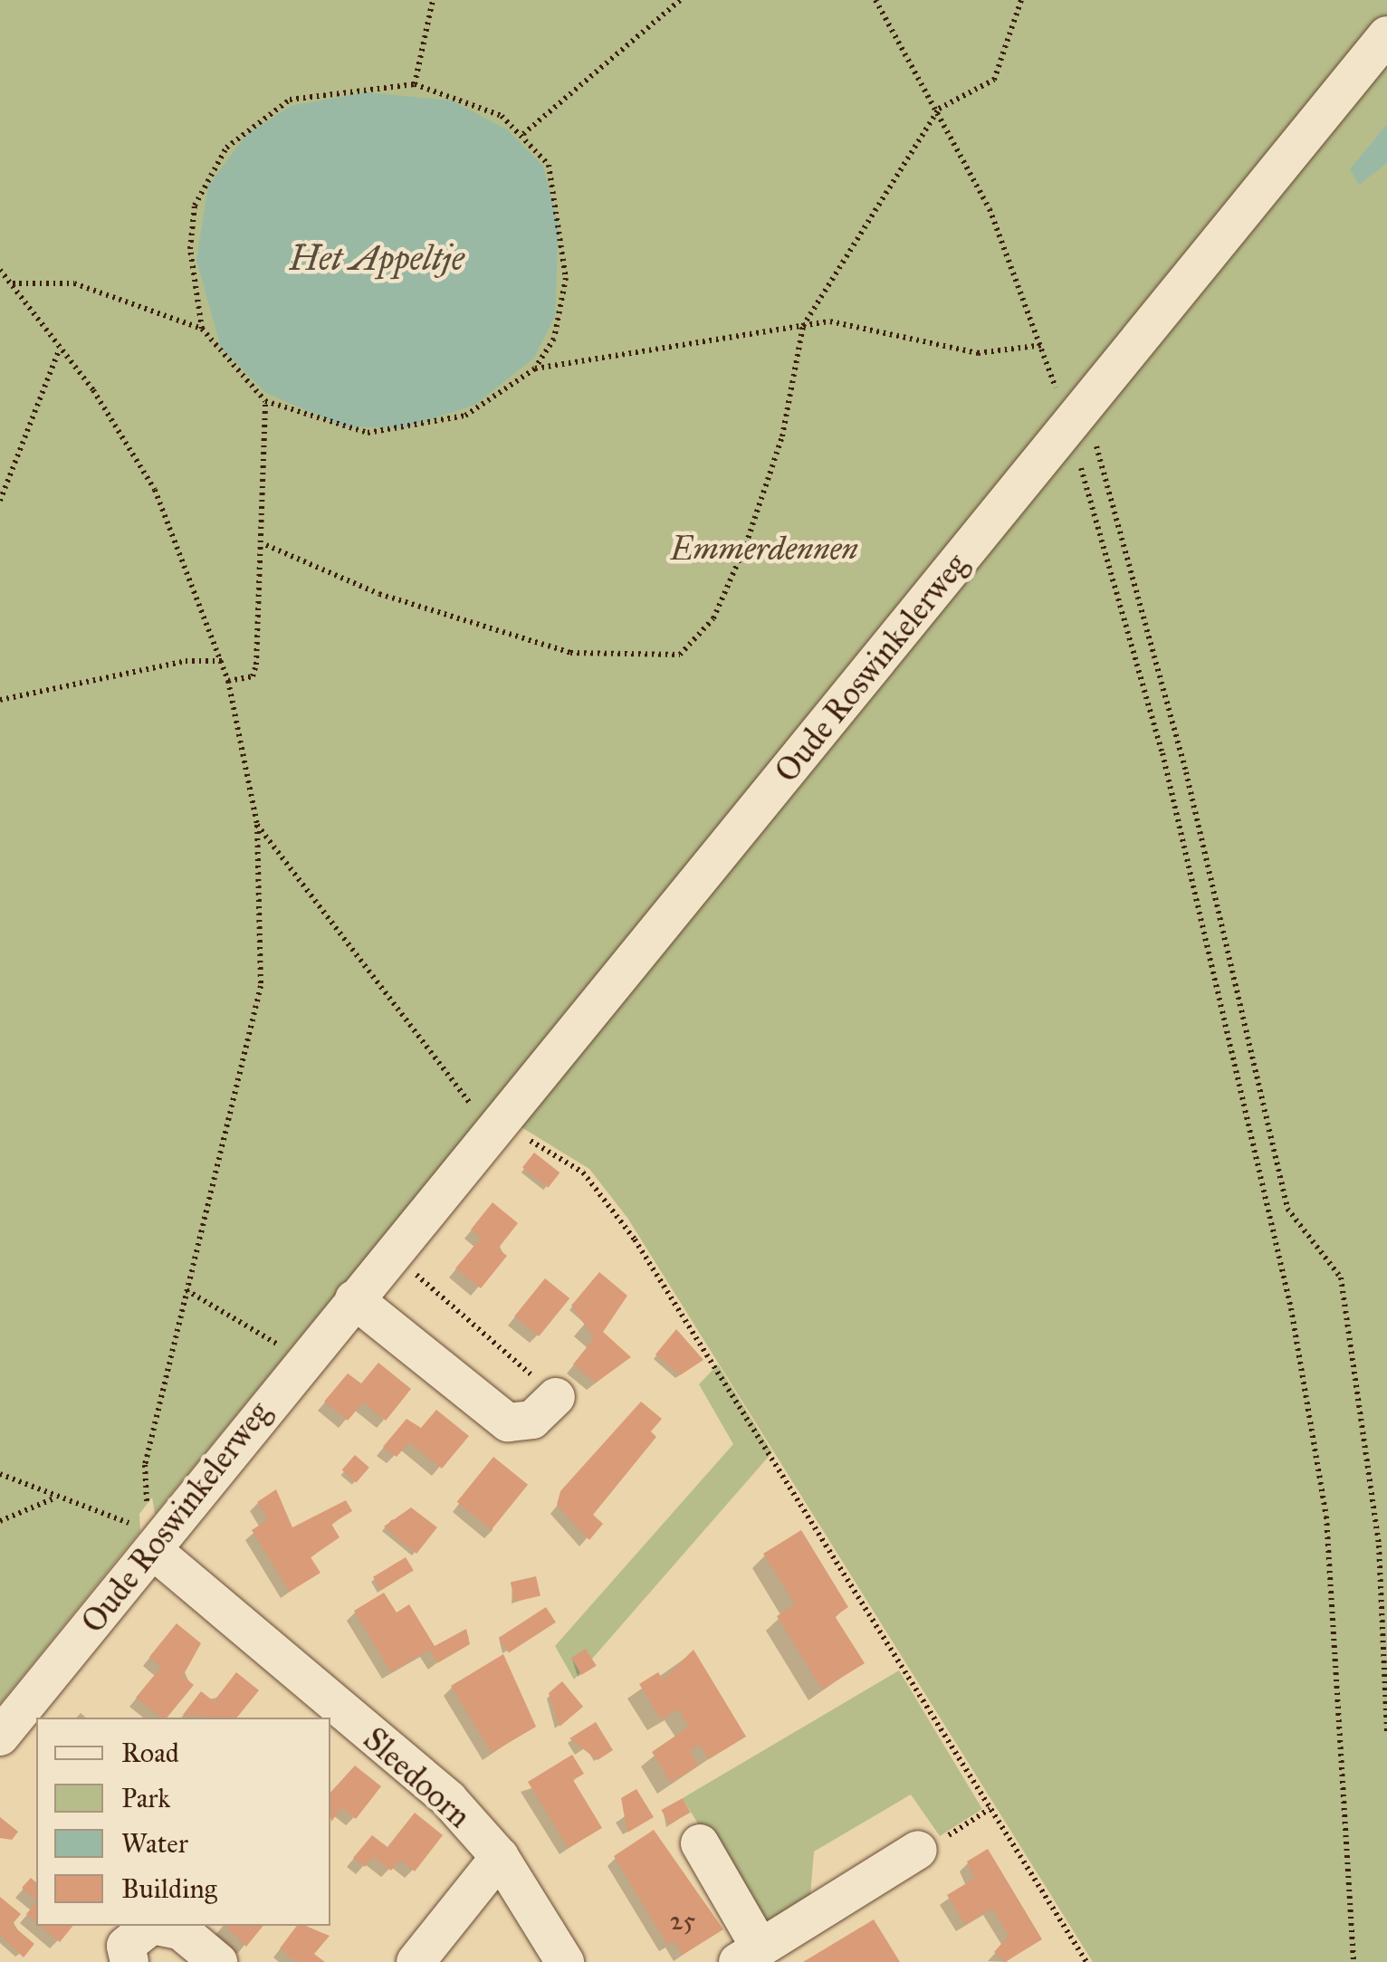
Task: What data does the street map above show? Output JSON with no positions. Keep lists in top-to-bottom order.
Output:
{
  "streets": {
    "street": ["Oude Roswinkelerweg", "Sleedoorn"]
  },
  "crossings": [
    ["Oude Roswinkelerweg", "Sleedoorn"]
  ],
  "water": ["Het Appeltje"],
  "parks": ["Emmerdennen"],
  "house_numbers": ["25"],
  "legend": [
    "Road",
    "Park",
    "Water",
    "Building"
  ]
}
